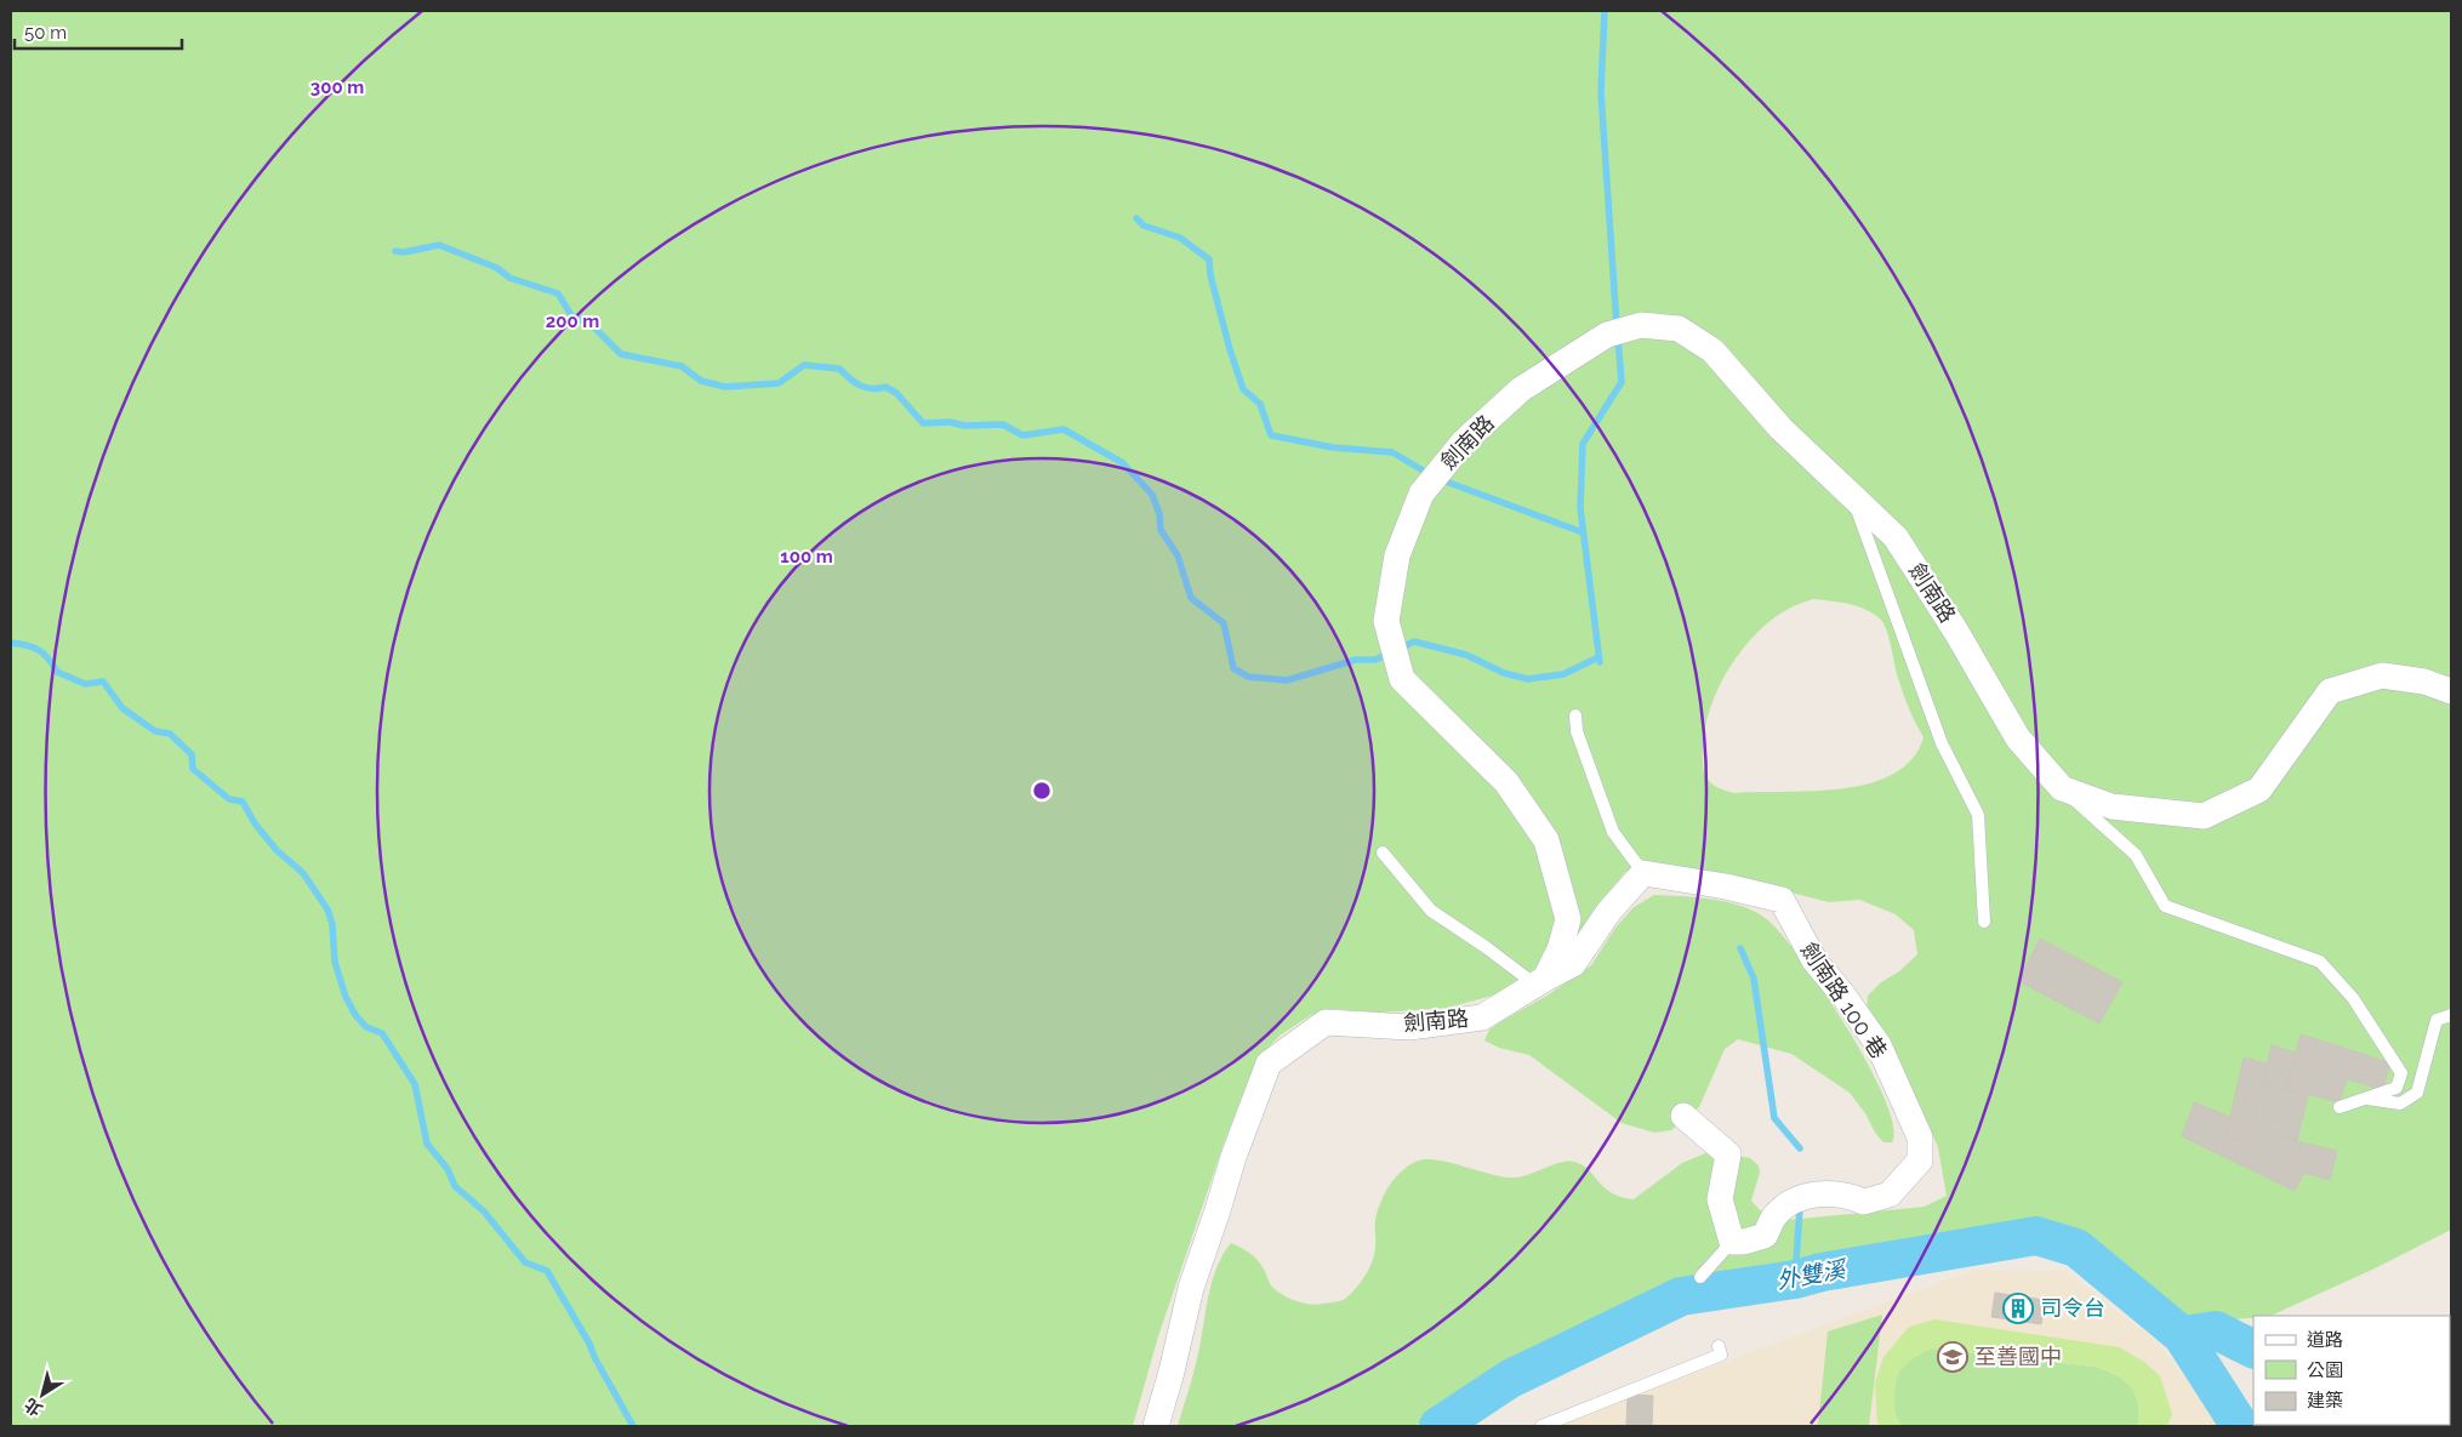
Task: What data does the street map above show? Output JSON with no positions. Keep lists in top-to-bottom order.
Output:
{
  "streets": {
    "street": ["劍南路", "劍南路 100 巷"]
  },
  "water": ["外雙溪"],
  "places": {
    "building": ["司令台"],
    "school or university": ["至善國中"]
  },
  "legend": ["道路", "公園", "建築"],
  "scale_bar": "50 m",
  "north": "bottom left",
  "rings": ["300 m", "200 m", "100 m"]
}
